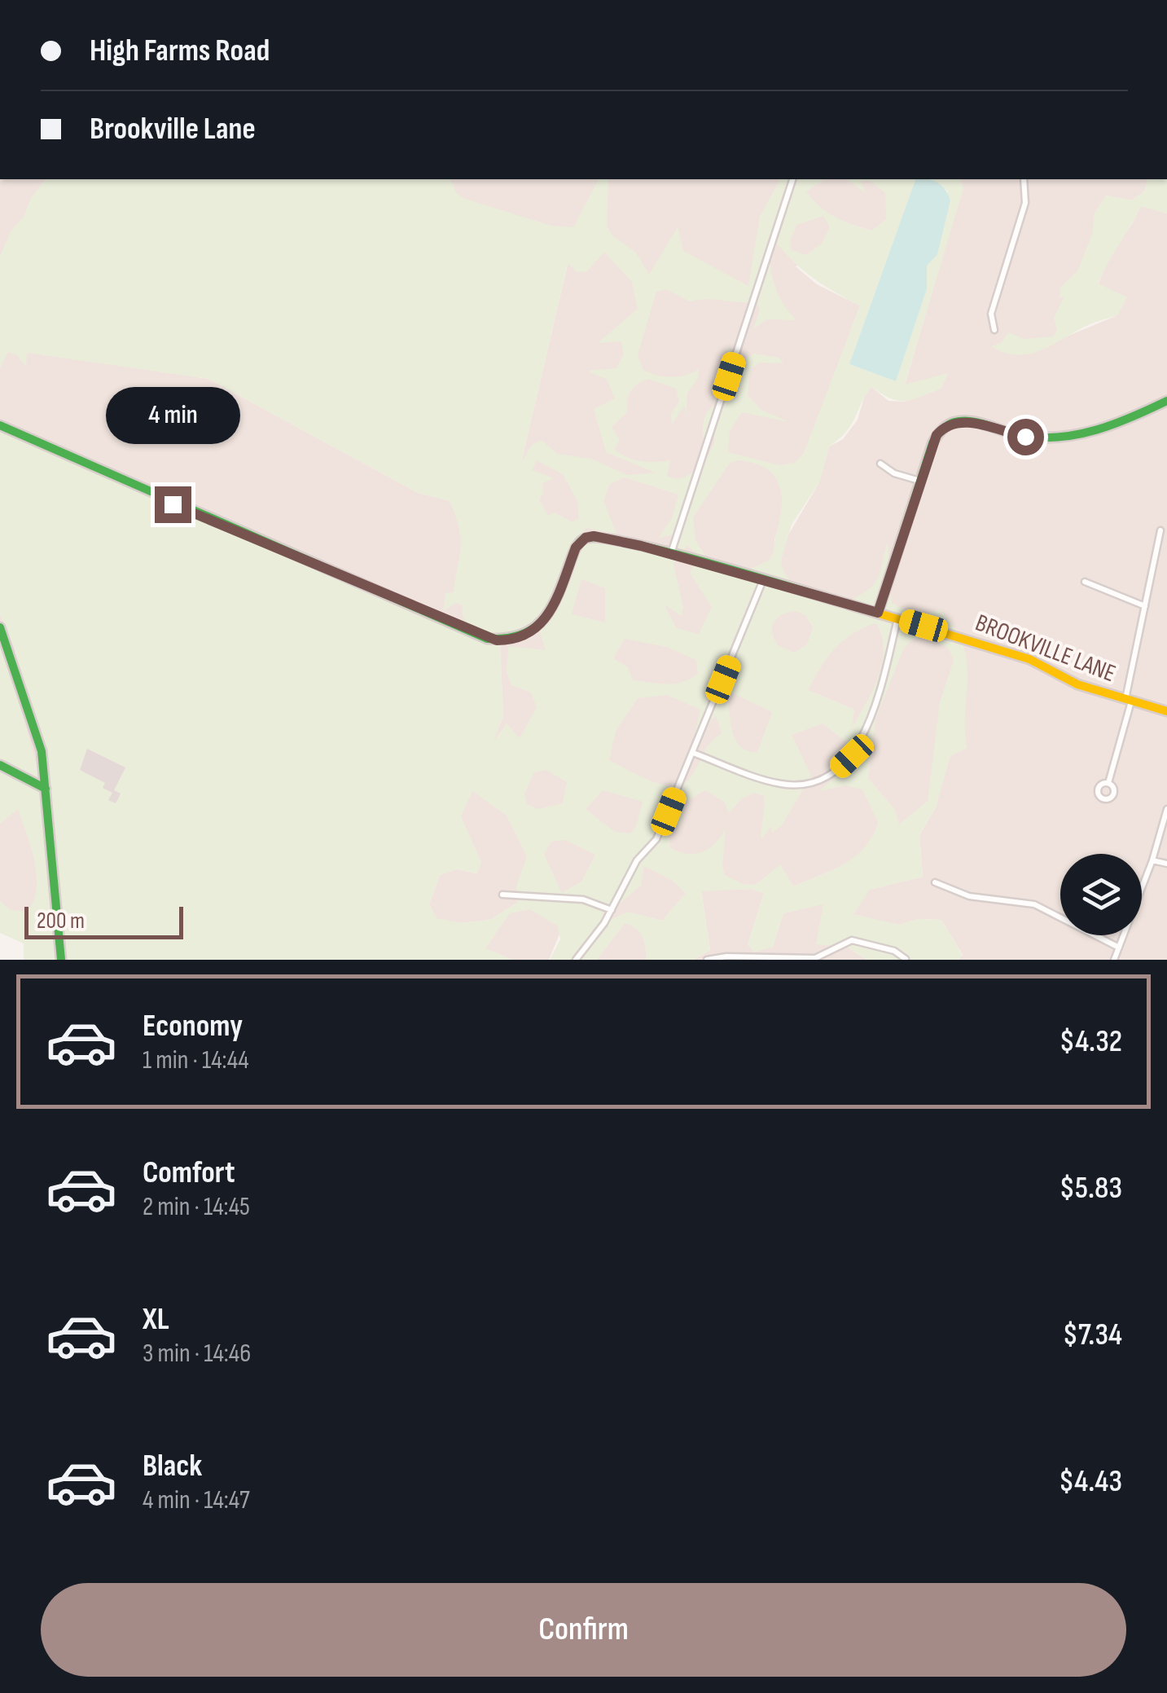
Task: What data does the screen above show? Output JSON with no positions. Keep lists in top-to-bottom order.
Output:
{
  "streets": {
    "street": ["BROOKVILLE LANE"]
  },
  "scale_bar": "200 m",
  "page": {
    "banner": ["High Farms Road", "Brookville Lane"],
    "bubble": "4 min",
    "scale": "200 m",
    "list": [
      {
        "name": "Economy",
        "note": "1 min · 14:44",
        "value": "$4.32"
      },
      {
        "name": "Comfort",
        "note": "2 min · 14:45",
        "value": "$5.83"
      },
      {
        "name": "XL",
        "note": "3 min · 14:46",
        "value": "$7.34"
      },
      {
        "name": "Black",
        "note": "4 min · 14:47",
        "value": "$4.43"
      }
    ],
    "buttons": "Confirm"
  }
}
